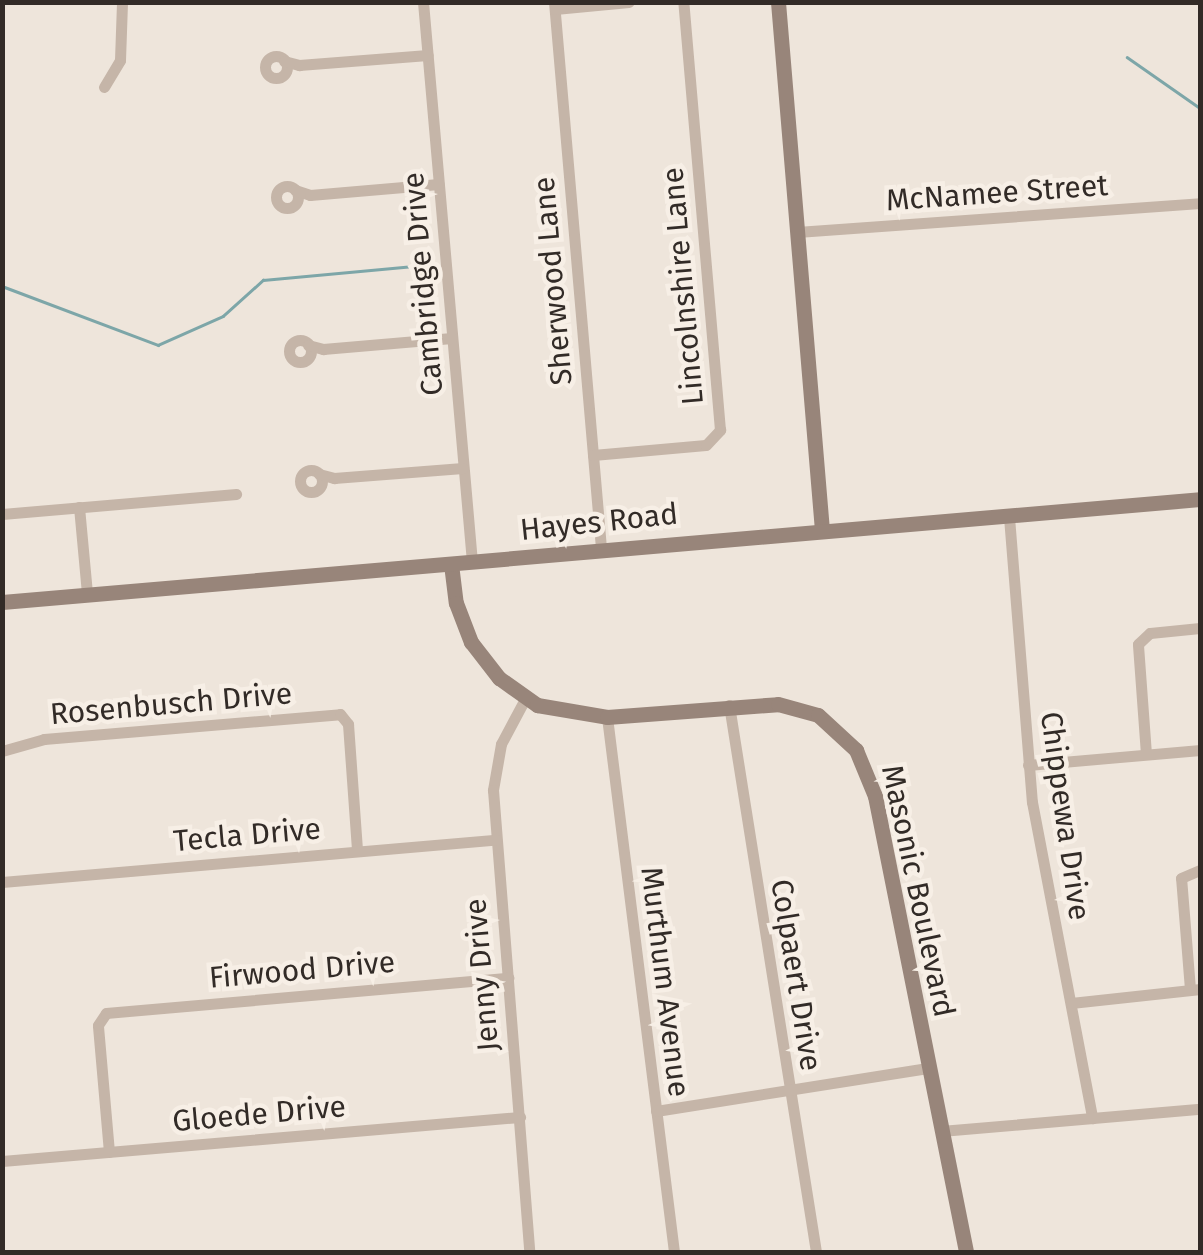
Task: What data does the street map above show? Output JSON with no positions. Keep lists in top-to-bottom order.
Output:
{
  "streets": {
    "street": [
      "McNamee Street",
      "Sherwood Lane",
      "Cambridge Drive",
      "Lincolnshire Lane",
      "Hayes Road",
      "Rosenbusch Drive",
      "Chippewa Drive",
      "Tecla Drive",
      "Masonic Boulevard",
      "Firwood Drive",
      "Jenny Drive",
      "Colpaert Drive",
      "Murthum Avenue",
      "Gloede Drive"
    ]
  },
  "crossings": [
    ["Sherwood Lane", "Lincolnshire Lane"],
    ["Sherwood Lane", "Hayes Road"],
    ["Cambridge Drive", "Hayes Road"],
    ["Hayes Road", "Chippewa Drive"],
    ["Hayes Road", "Masonic Boulevard"],
    ["Rosenbusch Drive", "Tecla Drive"],
    ["Tecla Drive", "Jenny Drive"],
    ["Masonic Boulevard", "Jenny Drive"],
    ["Masonic Boulevard", "Colpaert Drive"],
    ["Masonic Boulevard", "Murthum Avenue"],
    ["Firwood Drive", "Jenny Drive"],
    ["Firwood Drive", "Gloede Drive"],
    ["Jenny Drive", "Gloede Drive"]
  ]
}
